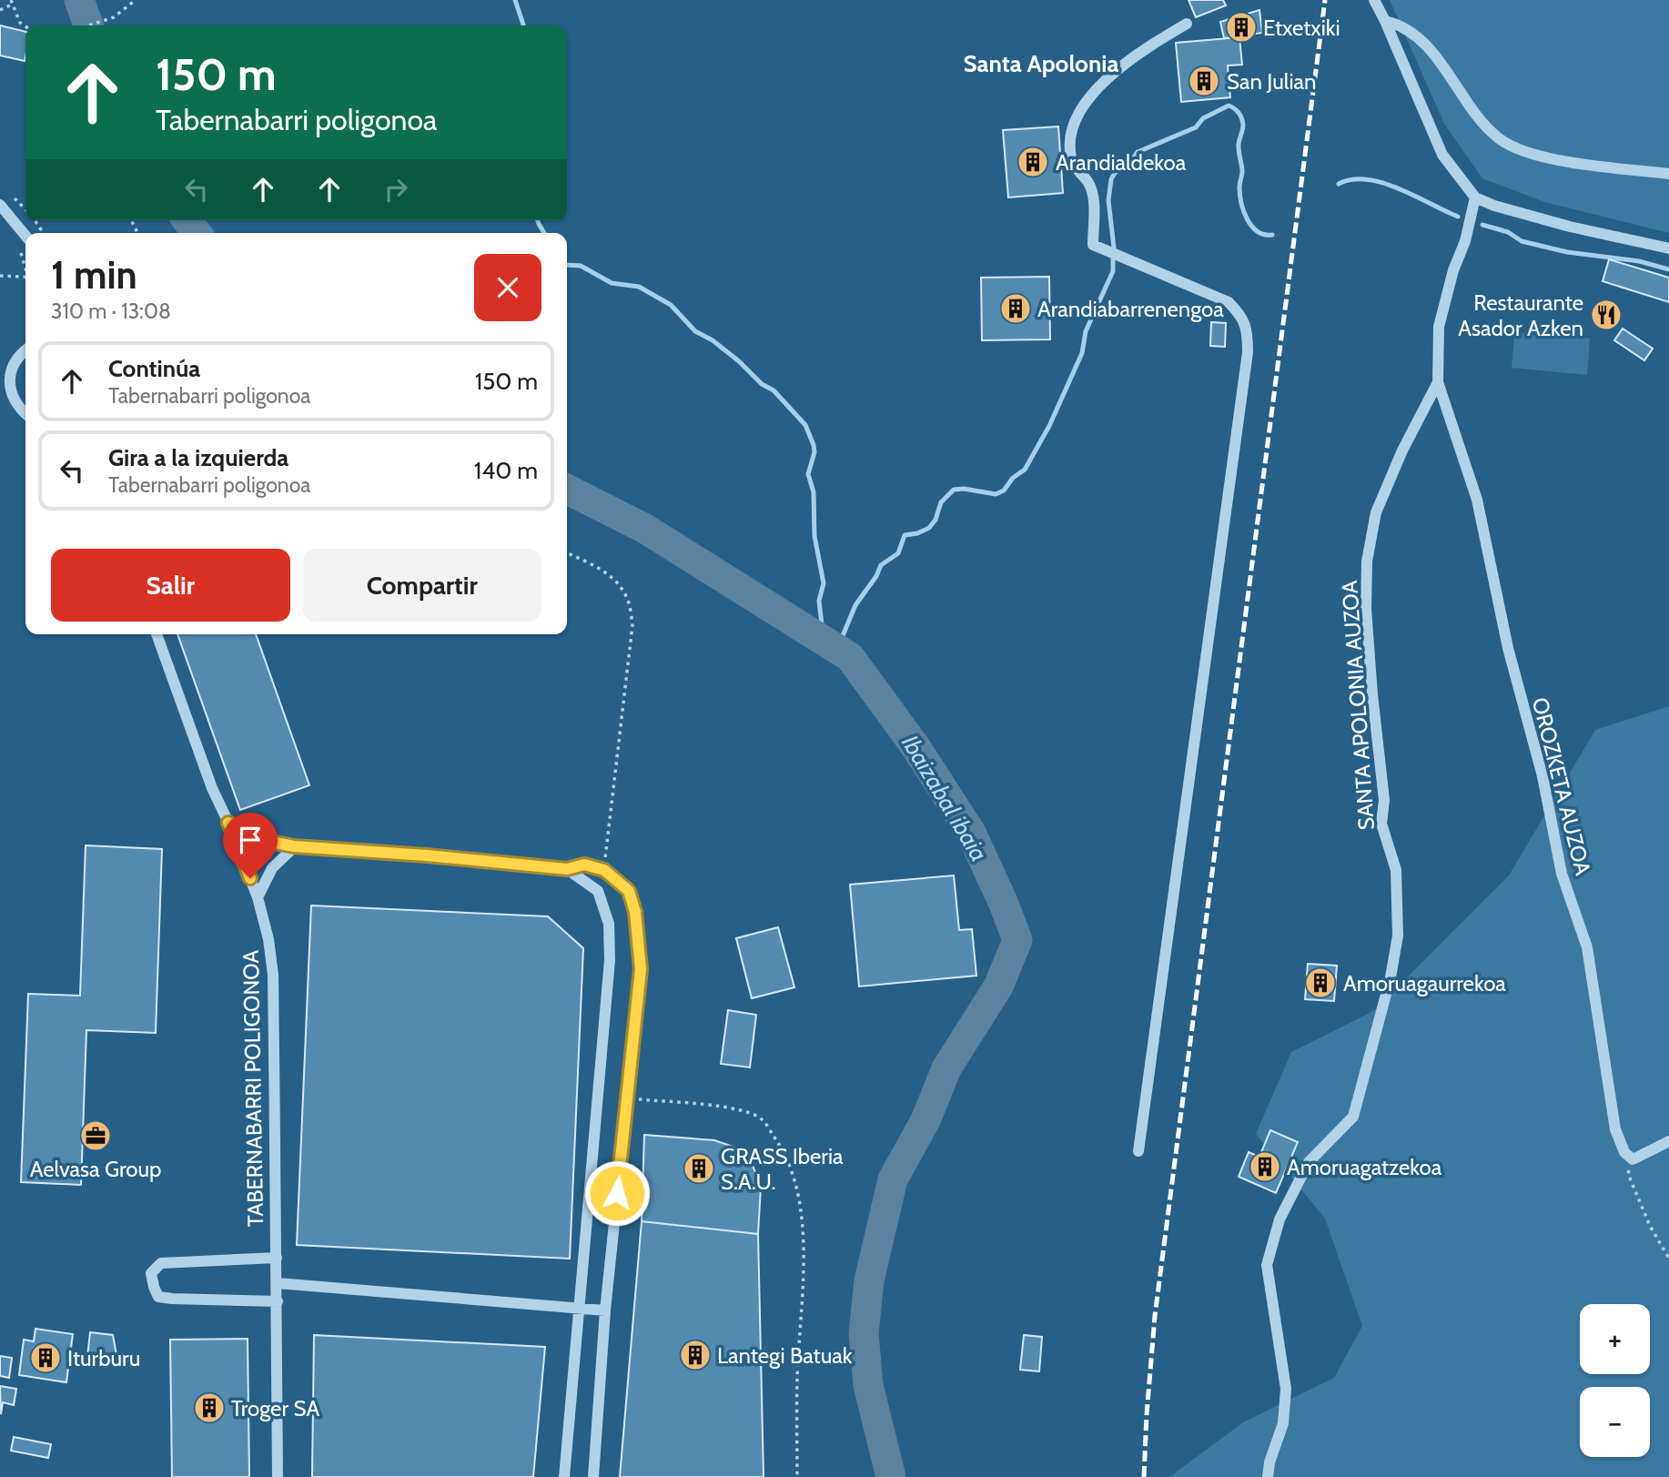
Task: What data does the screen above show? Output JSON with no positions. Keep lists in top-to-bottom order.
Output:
{
  "streets": {
    "street": ["SANTA APOLONIA AUZOA", "OROZKETA AUZOA", "TABERNABARRI POLIGONOA"]
  },
  "crossings": [
    ["SANTA APOLONIA AUZOA", "OROZKETA AUZOA"]
  ],
  "districts": ["Santa Apolonia"],
  "water": ["Ibaizabal ibaia"],
  "places": {
    "building": [
      "Etxetxiki",
      "San Julian",
      "Arandialdekoa",
      "Arandiabarrenengoa",
      "Amoruagaurrekoa",
      "Amoruagatzekoa",
      "GRASS Iberia S.A.U.",
      "Lantegi Batuak",
      "Iturburu",
      "Troger SA"
    ],
    "restaurant": ["Restaurante Asador Azken"],
    "office": ["Aelvasa Group"]
  },
  "page": {
    "turn": ["150 m", "Tabernabarri poligonoa"],
    "heading": ["1 min", "310 m · 13:08"],
    "list": [
      {
        "name": "Continúa",
        "note": "Tabernabarri poligonoa",
        "value": "150 m"
      },
      {
        "name": "Gira a la izquierda",
        "note": "Tabernabarri poligonoa",
        "value": "140 m"
      }
    ],
    "buttons": ["Salir", "Compartir"],
    "map_buttons": ["+", "−"]
  }
}
